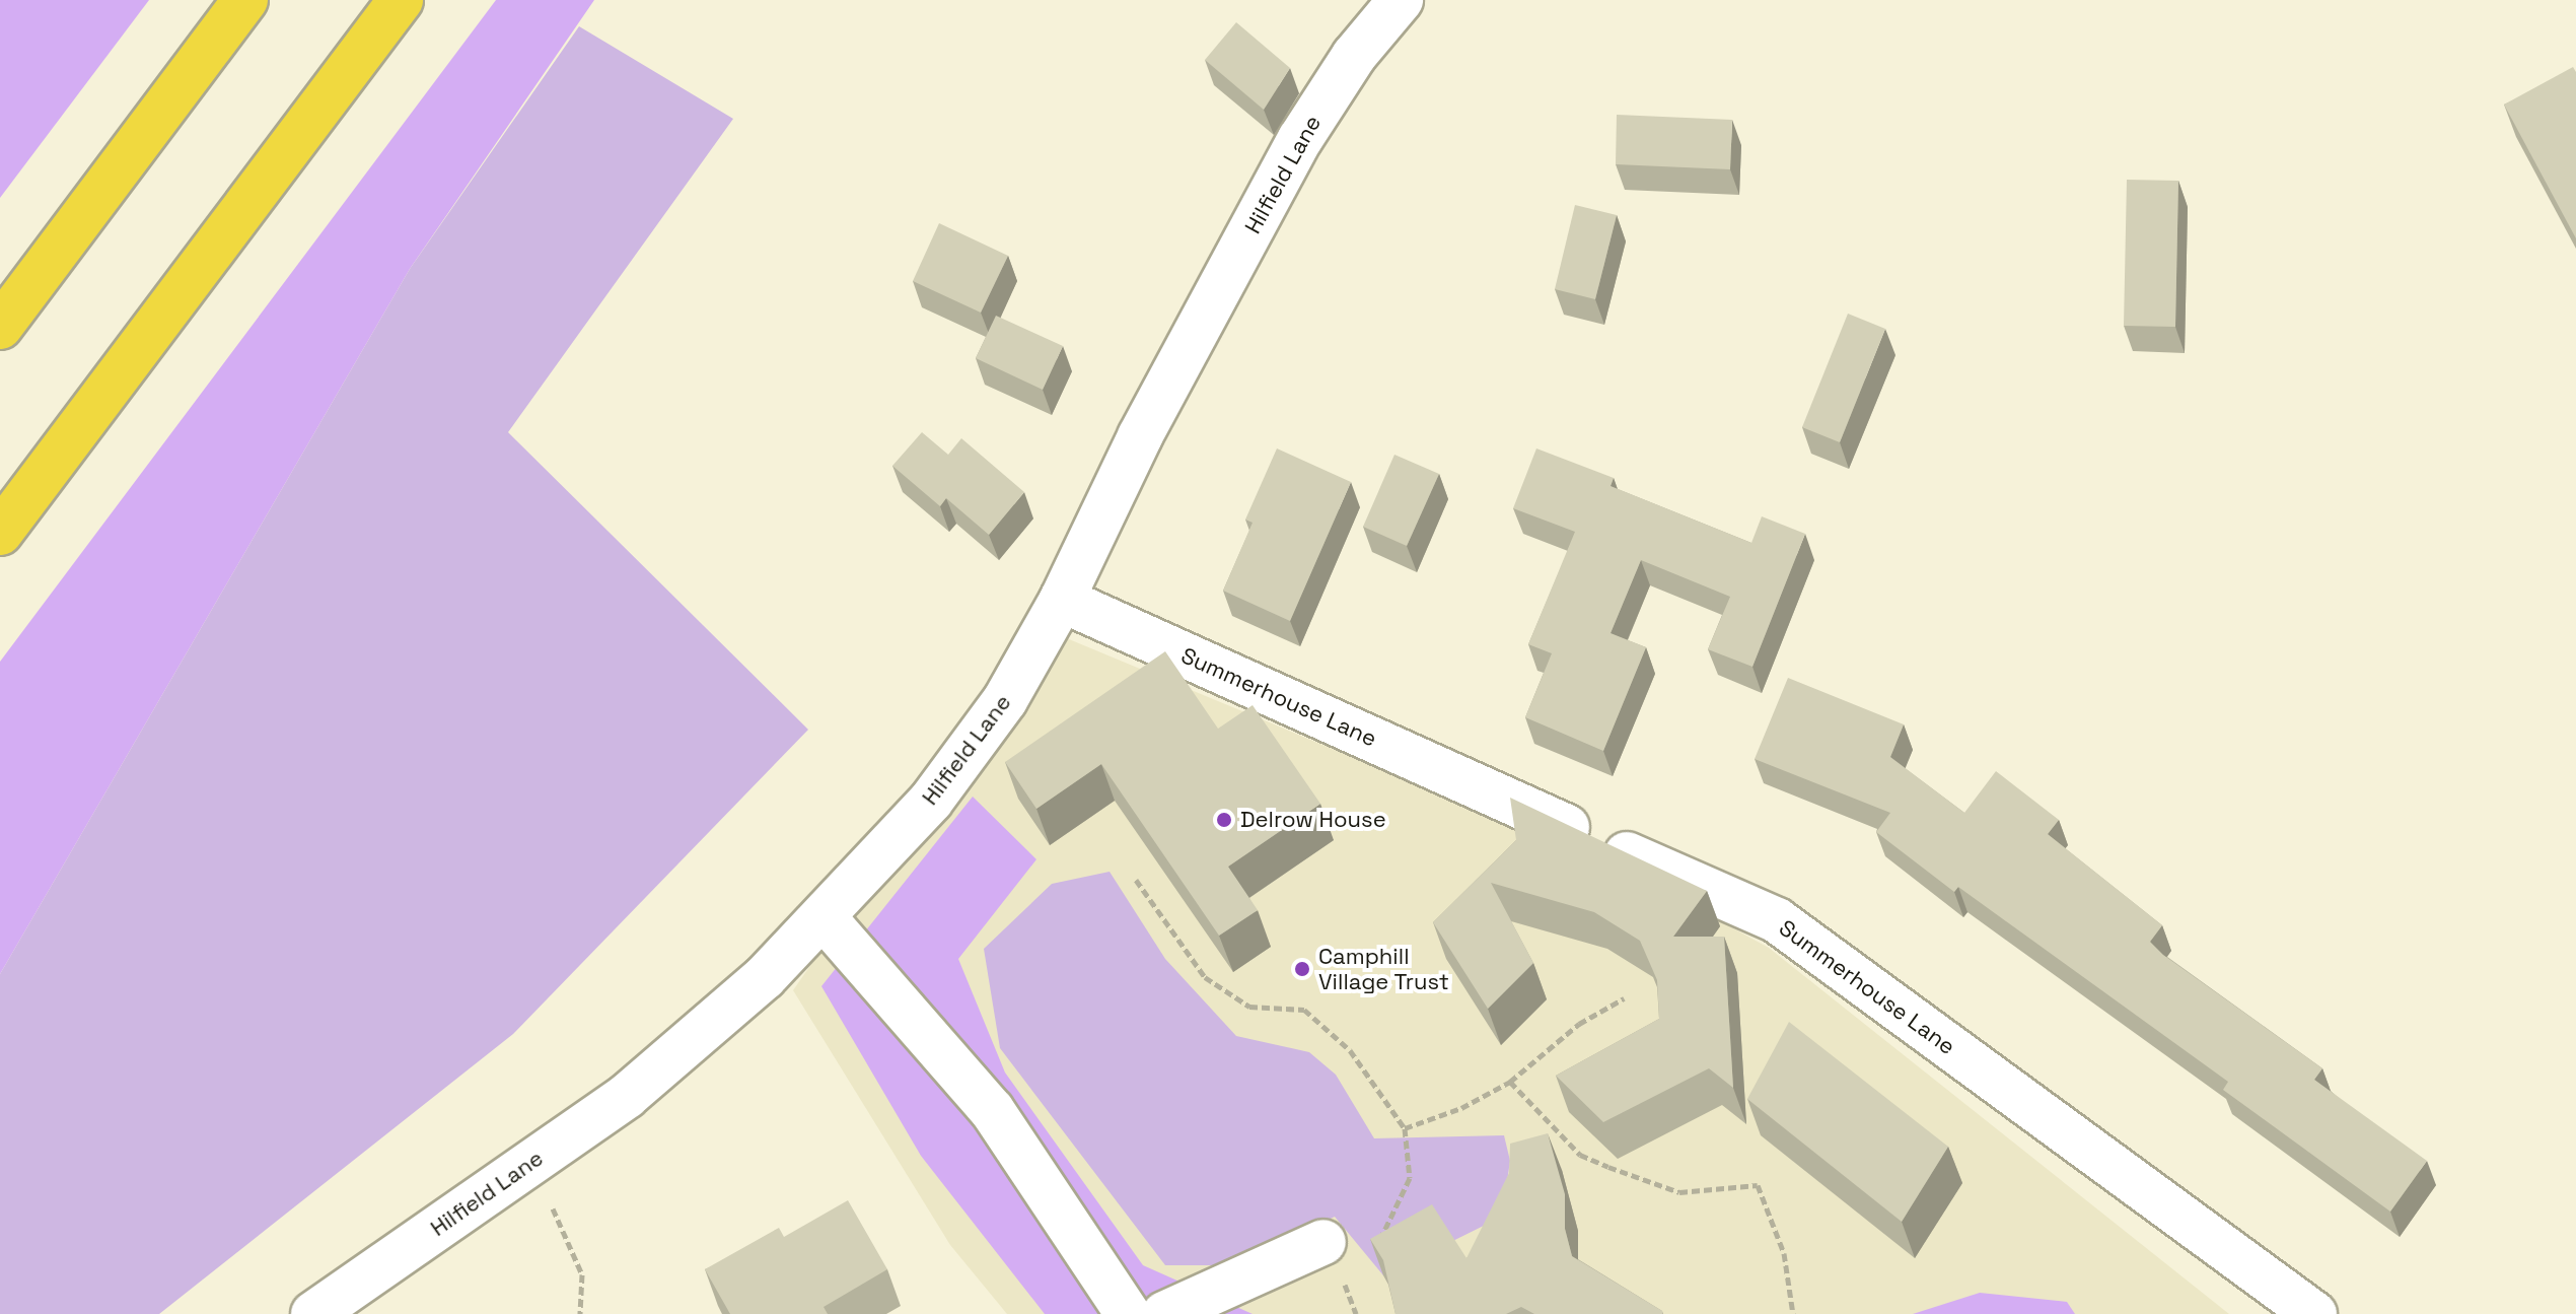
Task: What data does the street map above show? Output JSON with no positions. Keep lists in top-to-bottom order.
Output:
{
  "streets": {
    "street": ["Hilfield Lane", "Summerhouse Lane"]
  },
  "crossings": [
    ["Hilfield Lane", "Summerhouse Lane"]
  ],
  "places": ["Delrow House", "Camphill Village Trust"]
}
